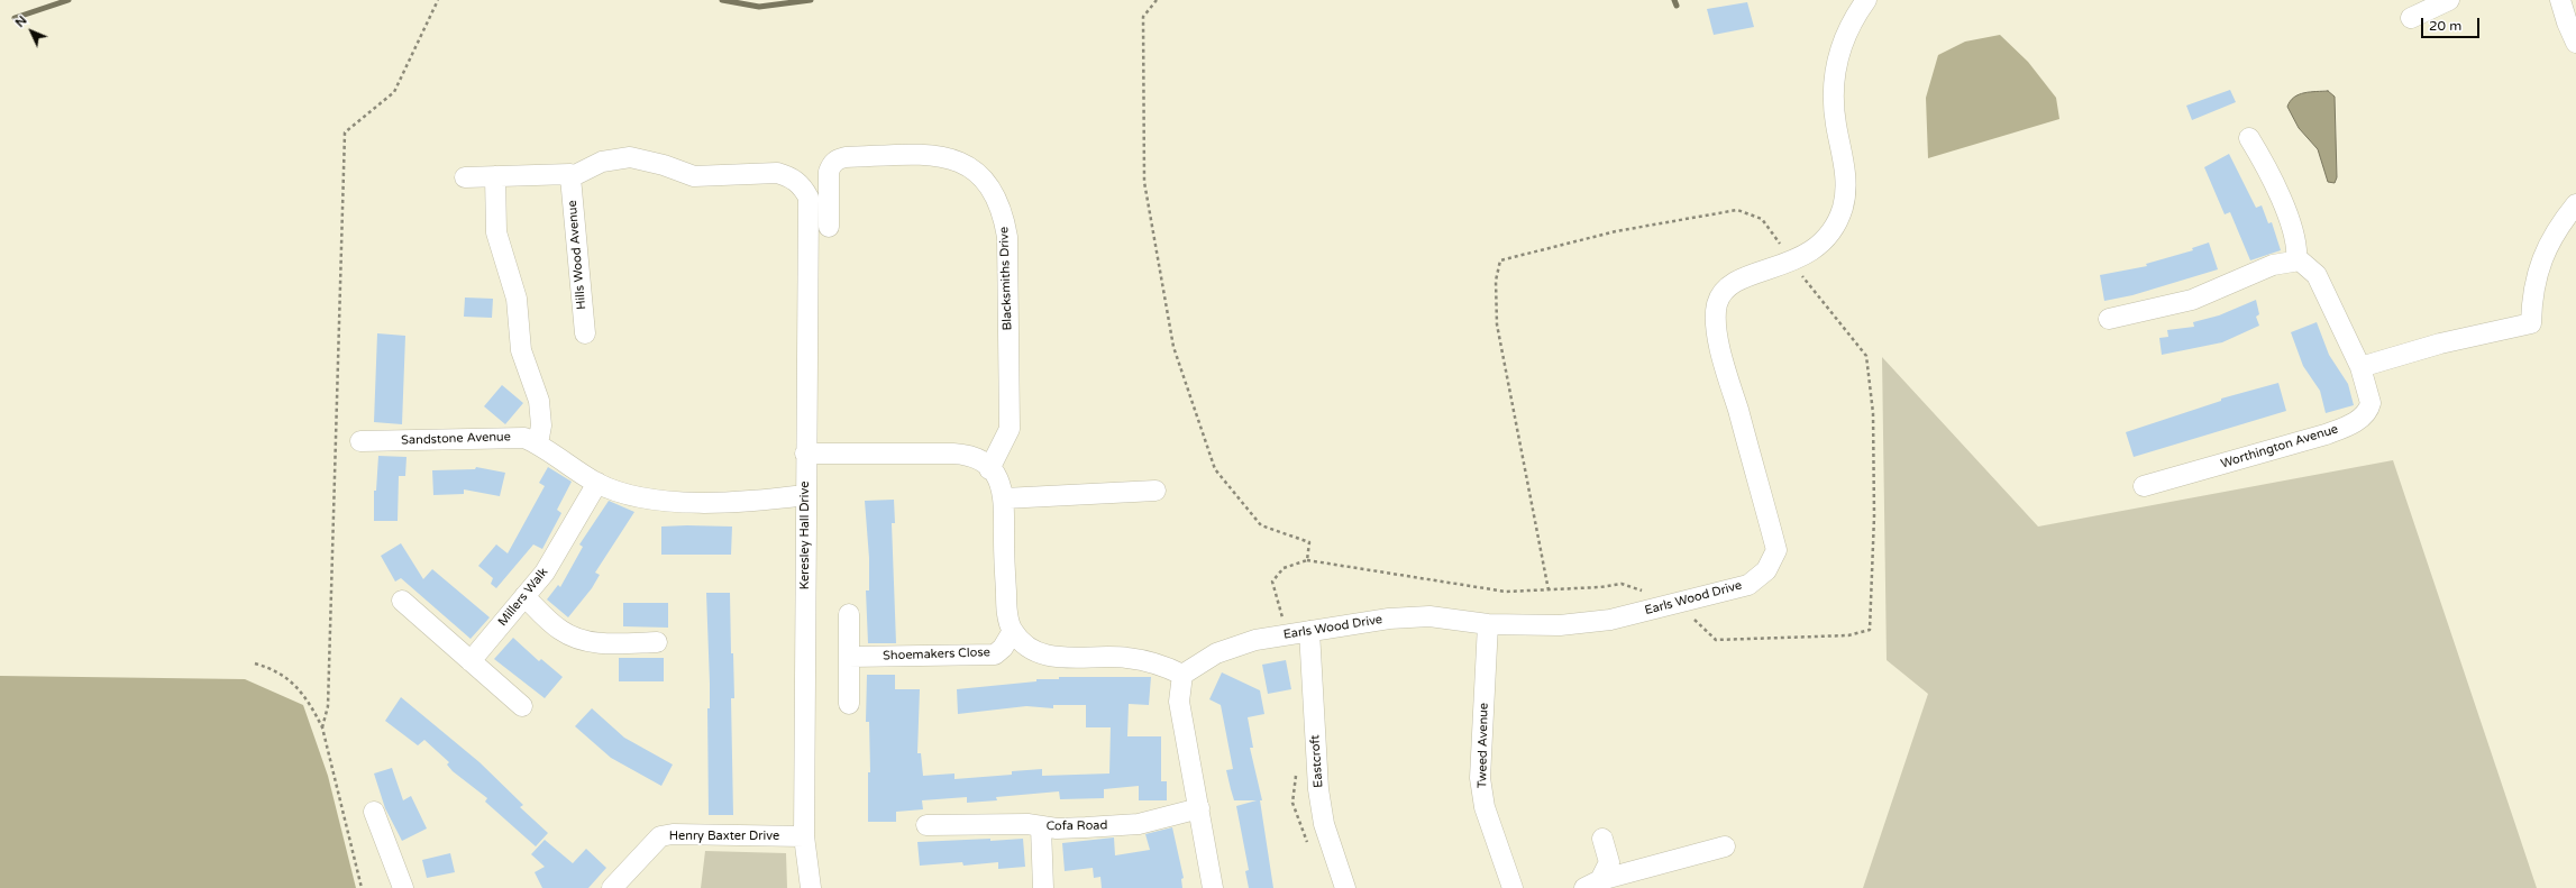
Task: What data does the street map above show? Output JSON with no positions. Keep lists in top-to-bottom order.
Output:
{
  "streets": {
    "street": [
      "Hills Wood Avenue",
      "Blacksmiths Drive",
      "Sandstone Avenue",
      "Worthington Avenue",
      "Keresley Hall Drive",
      "Millers Walk",
      "Earls Wood Drive",
      "Shoemakers Close",
      "Tweed Avenue",
      "Eastcroft",
      "Cofa Road",
      "Henry Baxter Drive"
    ]
  },
  "crossings": [
    ["Hills Wood Avenue", "Keresley Hall Drive"],
    ["Sandstone Avenue", "Keresley Hall Drive"],
    ["Sandstone Avenue", "Millers Walk"],
    ["Keresley Hall Drive", "Henry Baxter Drive"],
    ["Earls Wood Drive", "Tweed Avenue"],
    ["Earls Wood Drive", "Eastcroft"]
  ],
  "scale_bar": "20 m",
  "north": "top left"
}
